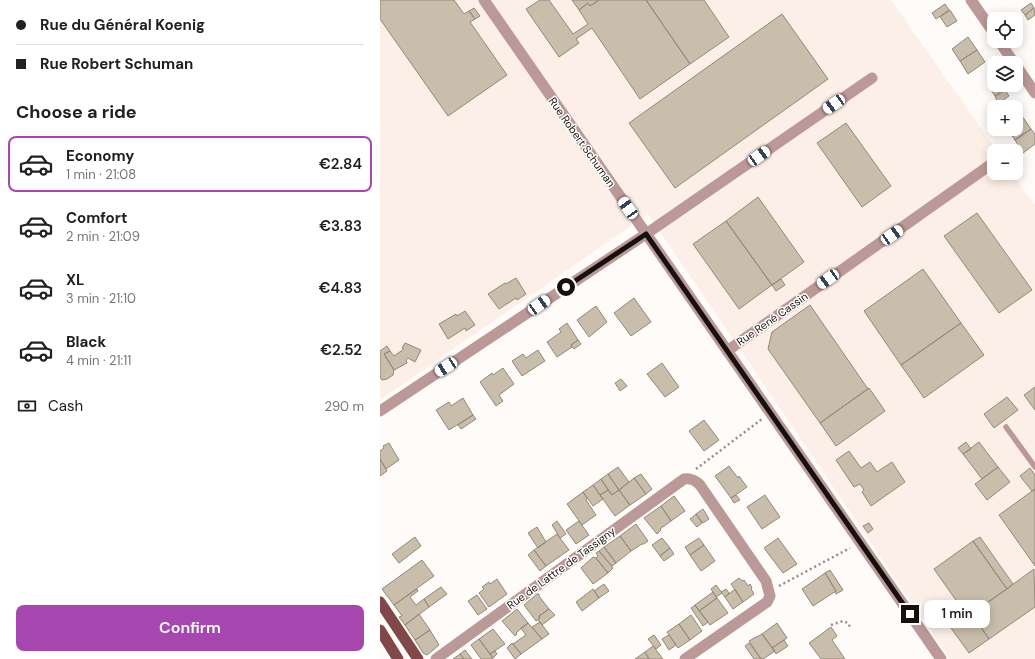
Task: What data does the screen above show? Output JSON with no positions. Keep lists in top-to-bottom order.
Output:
{
  "streets": {
    "street": ["Rue Robert Schuman", "Rue René Cassin", "Rue de Lattre de Tassigny"]
  },
  "crossings": [
    ["Rue Robert Schuman", "Rue René Cassin"]
  ],
  "page": {
    "banner": ["Rue du Général Koenig", "Rue Robert Schuman"],
    "map_buttons": ["+", "−"],
    "heading": "Choose a ride",
    "list": [
      {
        "name": "Economy",
        "note": "1 min · 21:08",
        "value": "€2.84"
      },
      {
        "name": "Comfort",
        "note": "2 min · 21:09",
        "value": "€3.83"
      },
      {
        "name": "XL",
        "note": "3 min · 21:10",
        "value": "€4.83"
      },
      {
        "name": "Black",
        "note": "4 min · 21:11",
        "value": "€2.52"
      }
    ],
    "pay": ["Cash", "290 m"],
    "buttons": "Confirm",
    "bubble": "1 min"
  }
}
